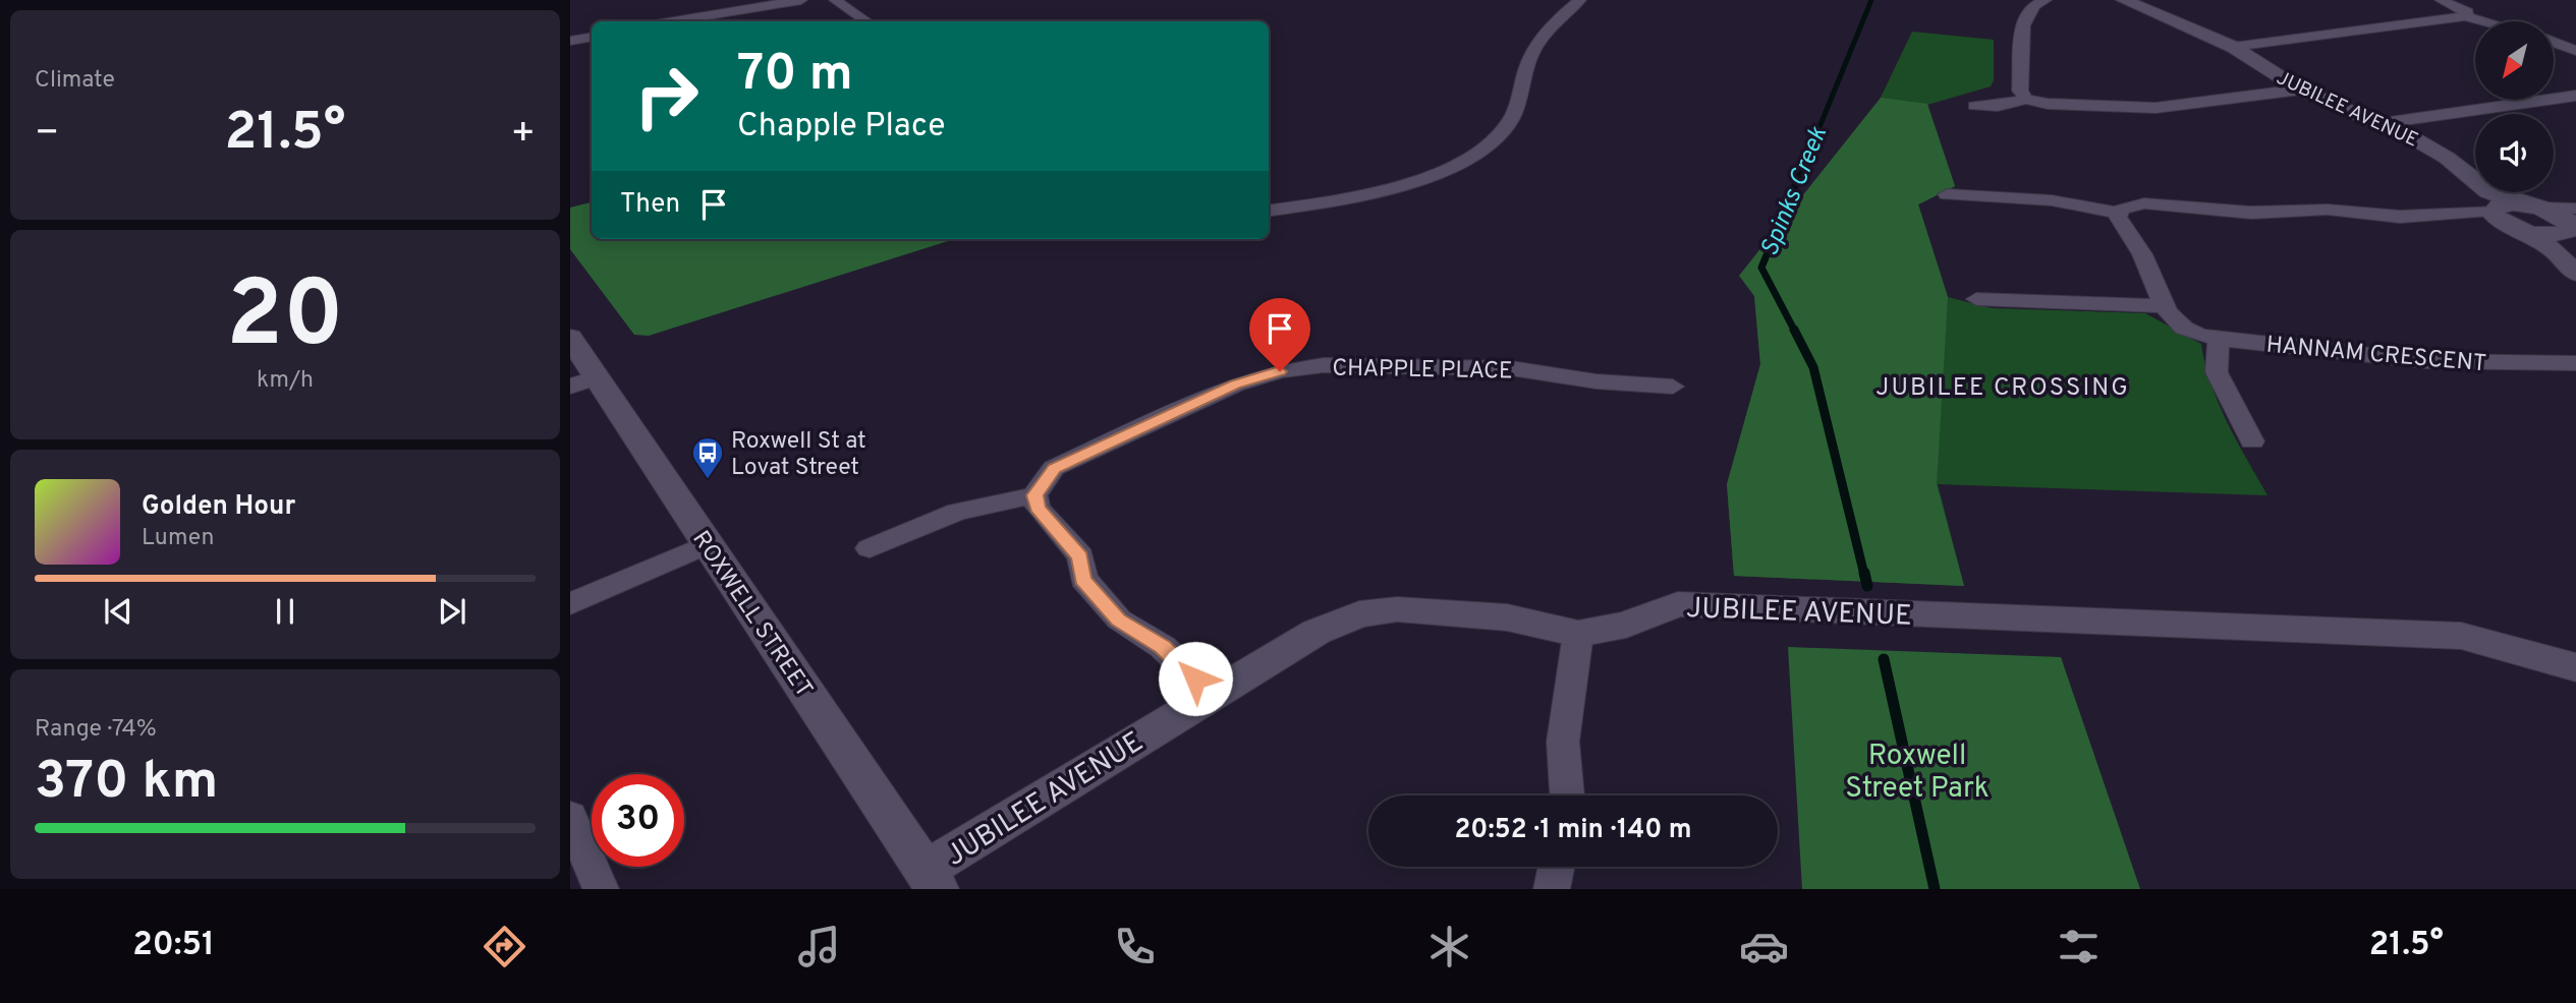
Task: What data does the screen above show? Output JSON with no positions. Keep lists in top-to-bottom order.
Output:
{
  "streets": {
    "street": [
      "JUBILEE AVENUE",
      "HANNAM CRESCENT",
      "CHAPPLE PLACE",
      "ROXWELL STREET"
    ]
  },
  "crossings": [
    ["JUBILEE AVENUE", "ROXWELL STREET"]
  ],
  "districts": ["JUBILEE CROSSING"],
  "water": ["Spinks Creek"],
  "parks": ["Roxwell Street Park"],
  "places": {
    "bus stop": ["Roxwell St at Lovat Street"]
  },
  "north": "bottom left",
  "page": {
    "tile": [
      "Climate",
      ["20", "km/h"],
      ["Range · 74%", "370 km"]
    ],
    "turn": ["70 m", "Chapple Place"],
    "heat": ["−", "21.5°", "+"],
    "then": "Then",
    "song": ["Golden Hour", "Lumen"],
    "limit": "30",
    "trip": "20:52 · 1 min · 140 m",
    "tabs": ["20:51", "21.5°"]
  }
}
